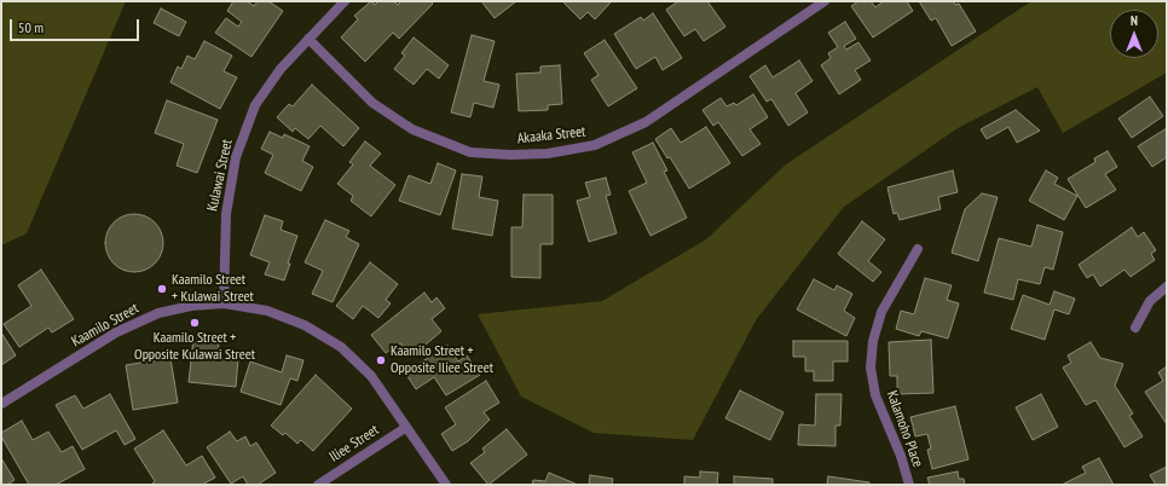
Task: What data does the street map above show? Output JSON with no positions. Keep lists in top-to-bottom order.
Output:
{
  "streets": {
    "street": [
      "Akaaka Street",
      "Kulawai Street",
      "Kaamilo Street",
      "Kalamoho Place",
      "Iliee Street"
    ]
  },
  "crossings": [
    ["Akaaka Street", "Kulawai Street"],
    ["Kulawai Street", "Kaamilo Street"],
    ["Kaamilo Street", "Iliee Street"]
  ],
  "places": ["Kaamilo Street + Kulawai Street", "Kaamilo Street + Opposite Kulawai Street", "Kaamilo Street + Opposite Iliee Street"],
  "scale_bar": "50 m",
  "north": "top"
}
